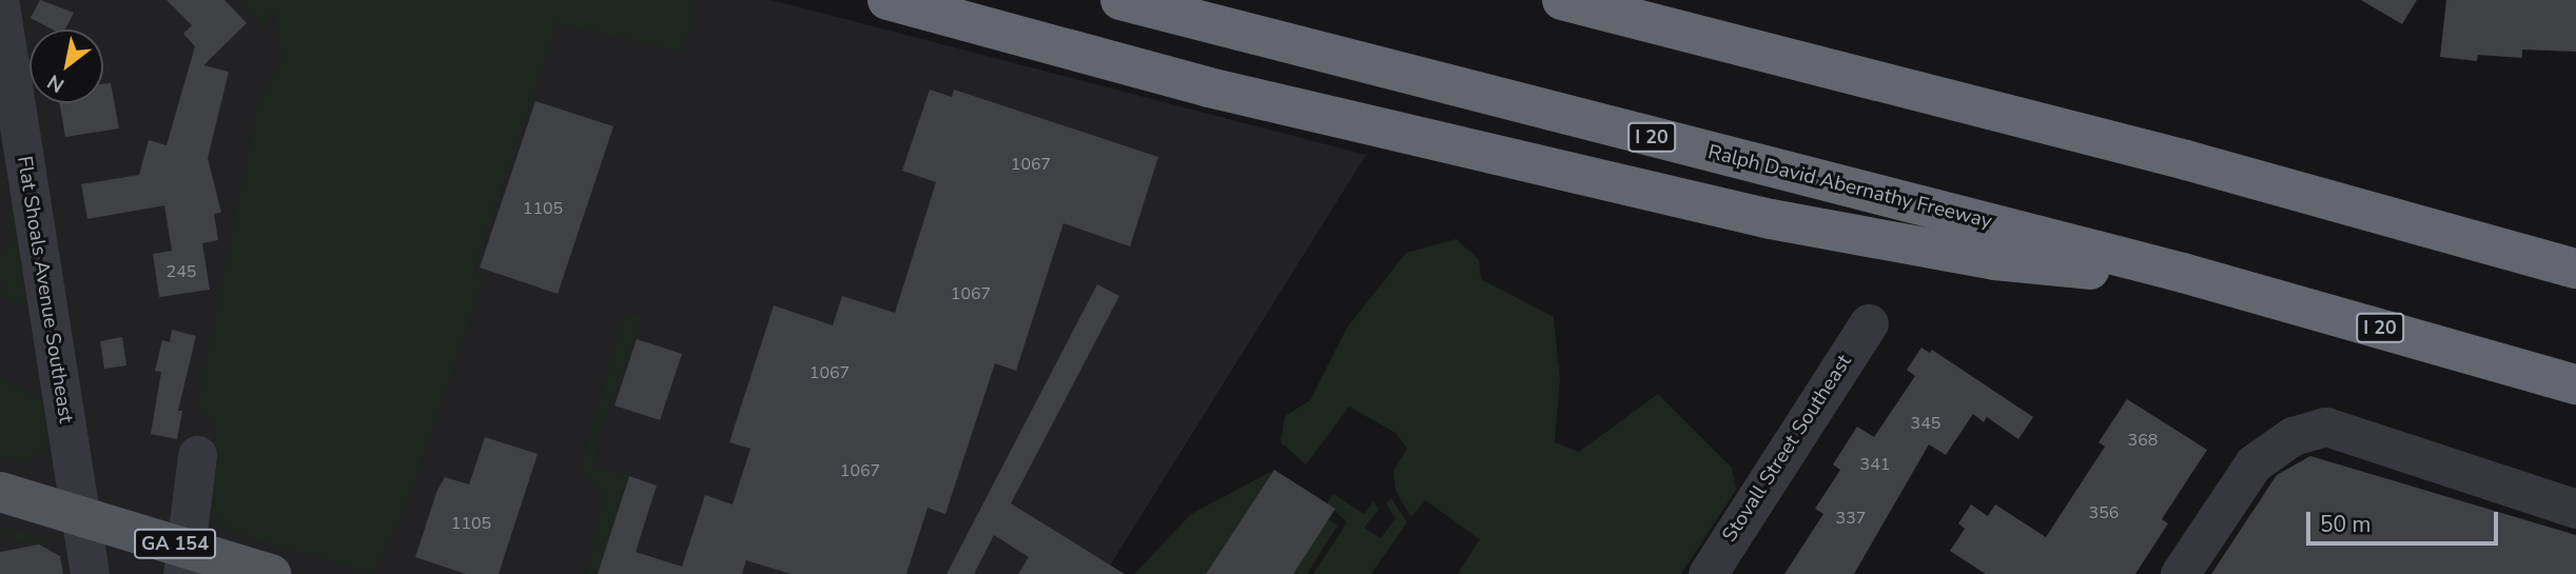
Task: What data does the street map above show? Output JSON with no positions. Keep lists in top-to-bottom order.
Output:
{
  "streets": {
    "highway": ["I 20", "Ralph David Abernathy Freeway"],
    "main road": ["GA 154"],
    "street": ["Flat Shoals Avenue Southeast", "Stovall Street Southeast"]
  },
  "crossings": [
    ["Flat Shoals Avenue Southeast", "GA 154"]
  ],
  "house_numbers": [
    "1067",
    "1105",
    "245",
    "1067",
    "1067",
    "345",
    "368",
    "341",
    "1067",
    "356",
    "337",
    "1105"
  ],
  "scale_bar": "50 m",
  "north": "bottom left"
}
